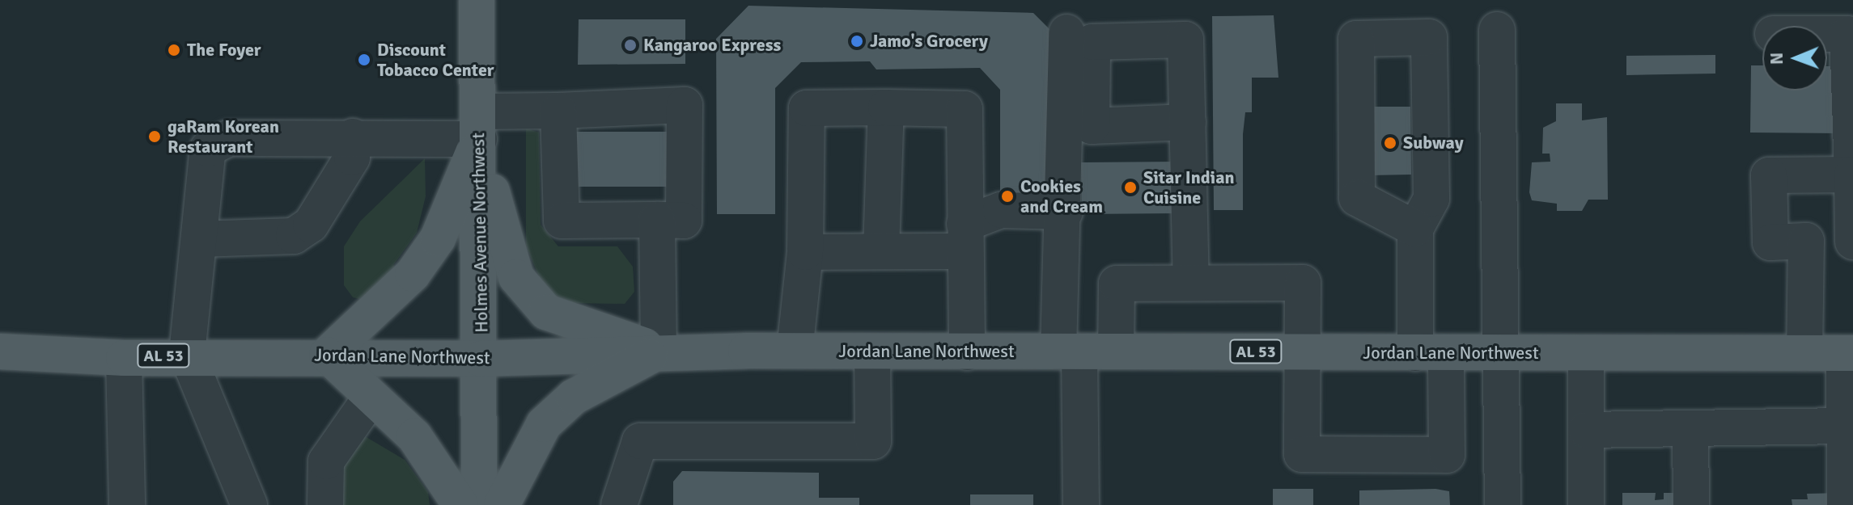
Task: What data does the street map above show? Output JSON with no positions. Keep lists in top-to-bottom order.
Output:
{
  "streets": {
    "main road": ["Holmes Avenue Northwest", "Jordan Lane Northwest", "AL 53"]
  },
  "crossings": [
    ["Holmes Avenue Northwest", "Jordan Lane Northwest"]
  ],
  "places": [
    "Jamo's Grocery",
    "Kangaroo Express",
    "The Foyer",
    "Discount Tobacco Center",
    "gaRam Korean Restaurant",
    "Subway",
    "Sitar Indian Cuisine",
    "Cookies and Cream"
  ],
  "north": "left"
}
